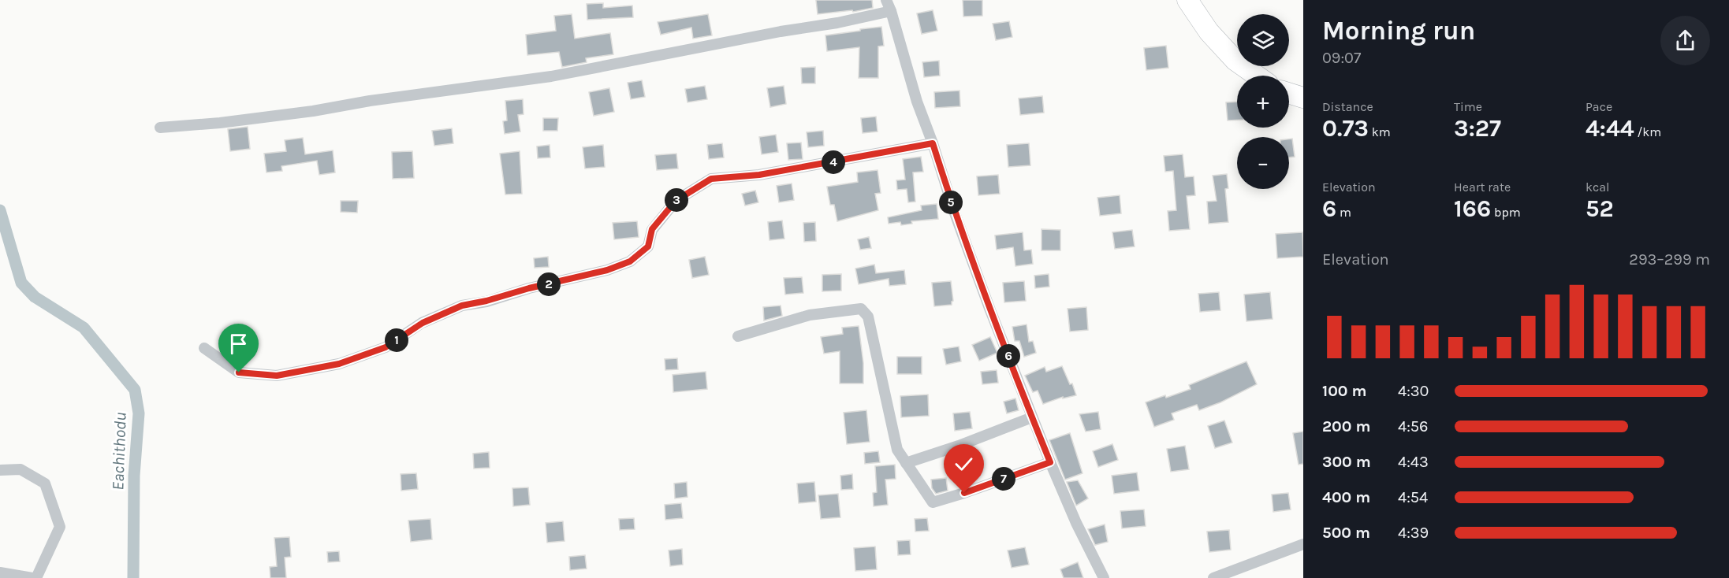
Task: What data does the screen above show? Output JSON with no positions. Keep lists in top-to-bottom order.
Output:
{
  "water": ["Eachithodu"],
  "page": {
    "heading": ["Morning run", "09:07"],
    "map_buttons": ["+", "−"],
    "stats": [
      ["Distance", "0.73 km"],
      ["Time", "3:27"],
      ["Pace", "4:44 /km"],
      ["Elevation", "6 m"],
      ["Heart rate", "166 bpm"],
      ["kcal", "52"]
    ],
    "pins": [
      "4",
      "3",
      "5",
      "2",
      "1",
      "6",
      "7"
    ],
    "chart": ["Elevation", "293–299 m"],
    "list": [
      {
        "name": "100 m",
        "note": "4:30"
      },
      {
        "name": "200 m",
        "note": "4:56"
      },
      {
        "name": "300 m",
        "note": "4:43"
      },
      {
        "name": "400 m",
        "note": "4:54"
      },
      {
        "name": "500 m",
        "note": "4:39"
      }
    ]
  }
}
